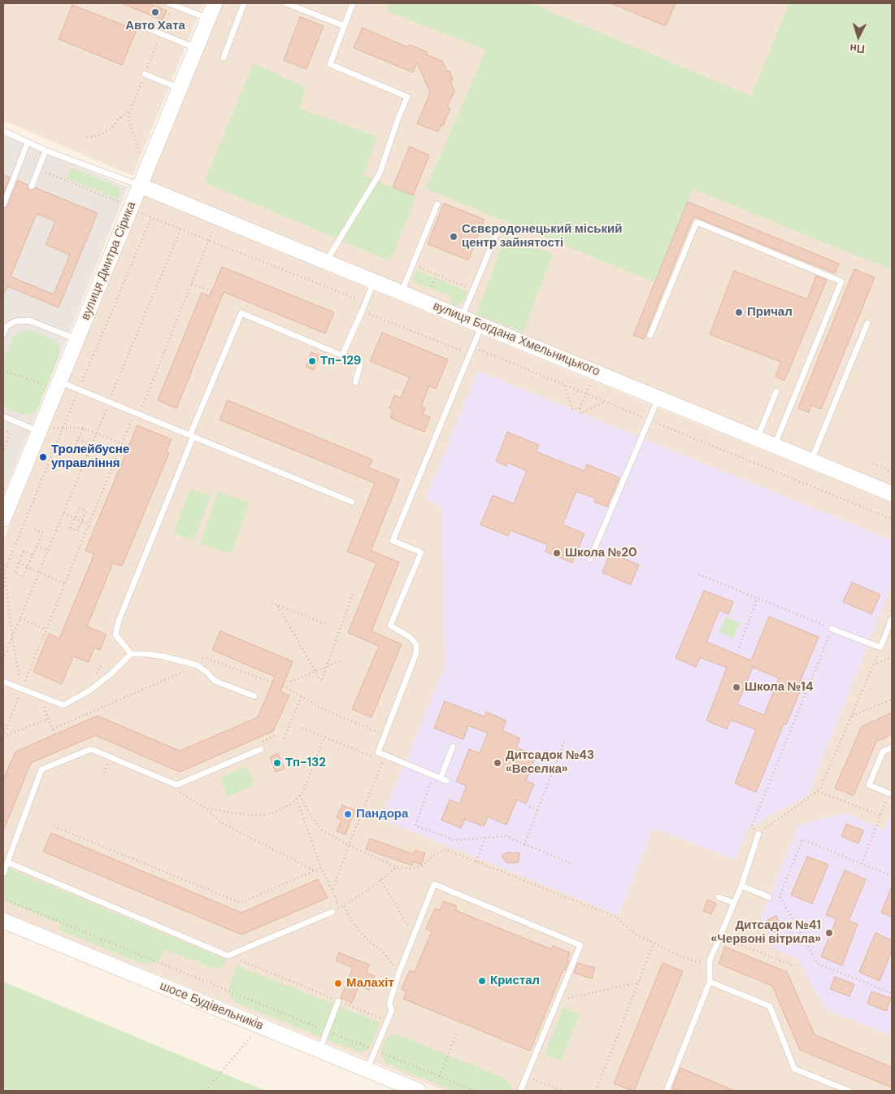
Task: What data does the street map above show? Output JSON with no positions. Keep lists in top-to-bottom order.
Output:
{
  "streets": {
    "street": ["вулиця Дмитра Сірика", "вулиця Богдана Хмельницького", "шосе Будівельників"]
  },
  "crossings": [
    ["вулиця Дмитра Сірика", "вулиця Богдана Хмельницького"]
  ],
  "places": [
    "Авто Хата",
    "Сєвєродонецький міський центр зайнятості",
    "Причал",
    "Тп-129",
    "Тролейбусне управління",
    "Школа №20",
    "Школа №14",
    "Тп-132",
    "Дитсадок №43 «Веселка»",
    "Пандора",
    "Дитсадок №41 «Червоні вітрила»",
    "Кристал",
    "Малахіт"
  ],
  "north": "bottom"
}
